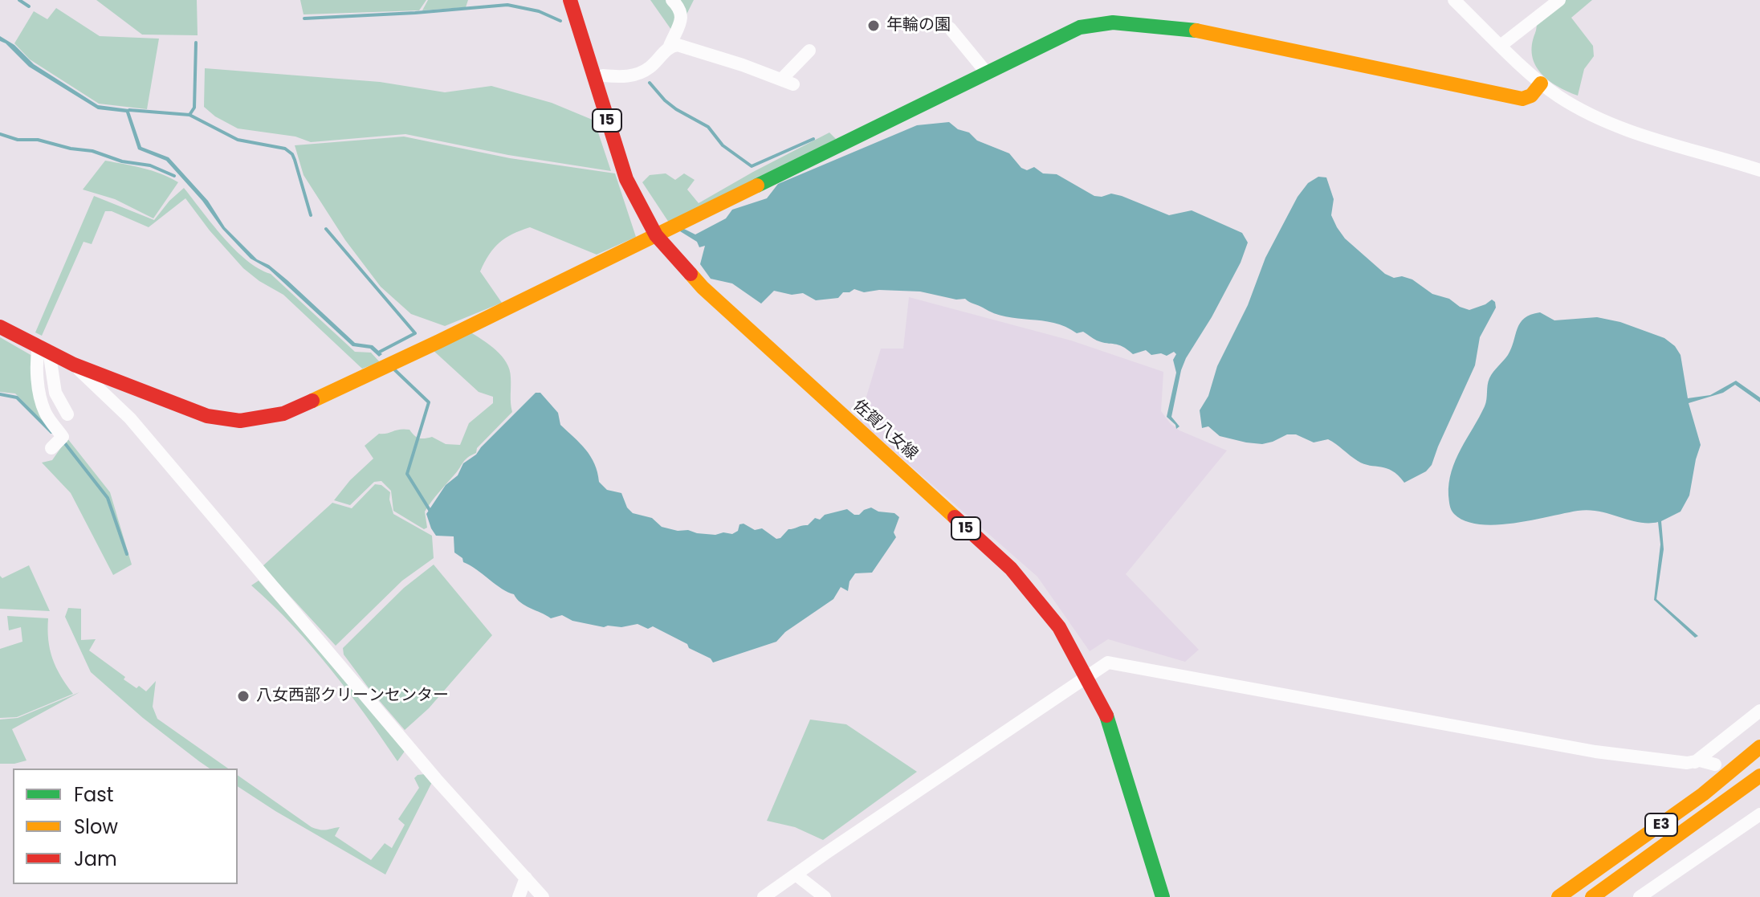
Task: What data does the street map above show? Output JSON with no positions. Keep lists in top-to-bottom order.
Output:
{
  "streets": {
    "main road": ["15", "佐賀八女線", "E3"]
  },
  "places": ["年輪の園", "八女西部クリーンセンター"],
  "legend": ["Fast", "Slow", "Jam"]
}
